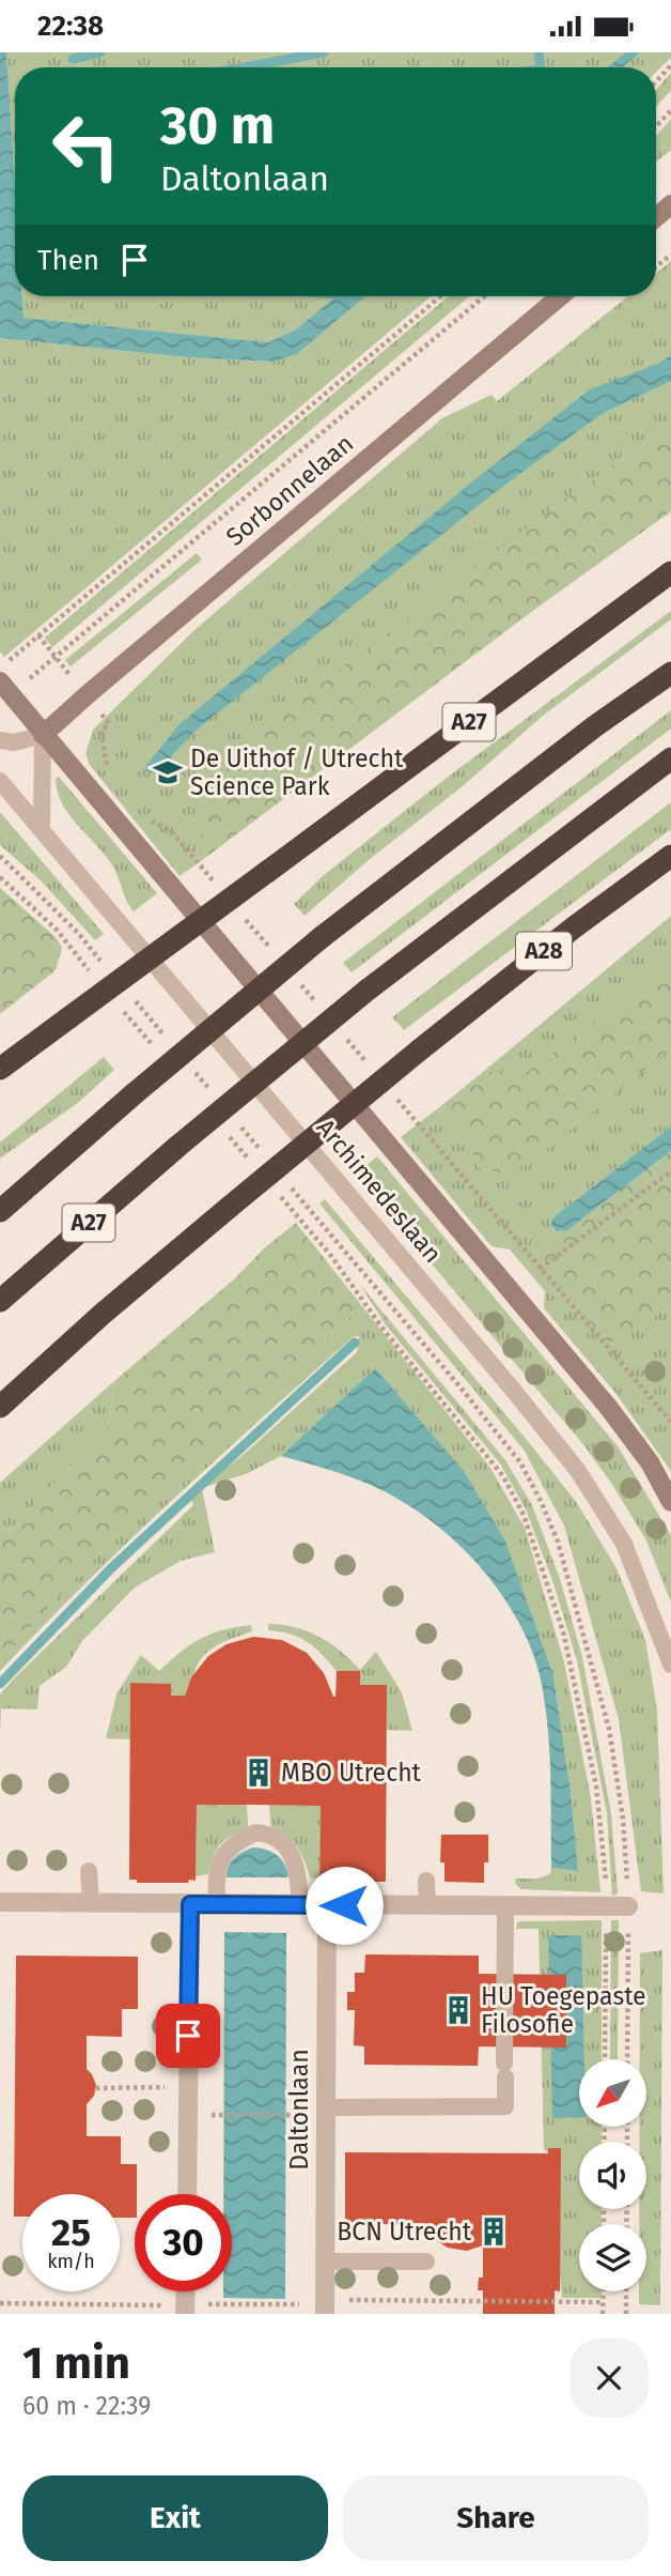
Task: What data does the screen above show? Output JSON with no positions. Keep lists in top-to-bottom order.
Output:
{
  "streets": {
    "highway": ["A27", "A28"],
    "main road": ["Sorbonnelaan", "Archimedeslaan"],
    "street": ["Daltonlaan"]
  },
  "crossings": [
    ["Sorbonnelaan", "Archimedeslaan"]
  ],
  "places": {
    "school or university": ["De Uithof / Utrecht Science Park"],
    "building": ["MBO Utrecht", "HU Toegepaste Filosofie", "BCN Utrecht"]
  },
  "north": "bottom left",
  "page": {
    "status": "22:38",
    "turn": ["30 m", "Daltonlaan"],
    "then": "Then",
    "speed": "25 km/h",
    "limit": "30",
    "heading": ["1 min", "60 m · 22:39"],
    "buttons": ["Exit", "Share"]
  }
}
